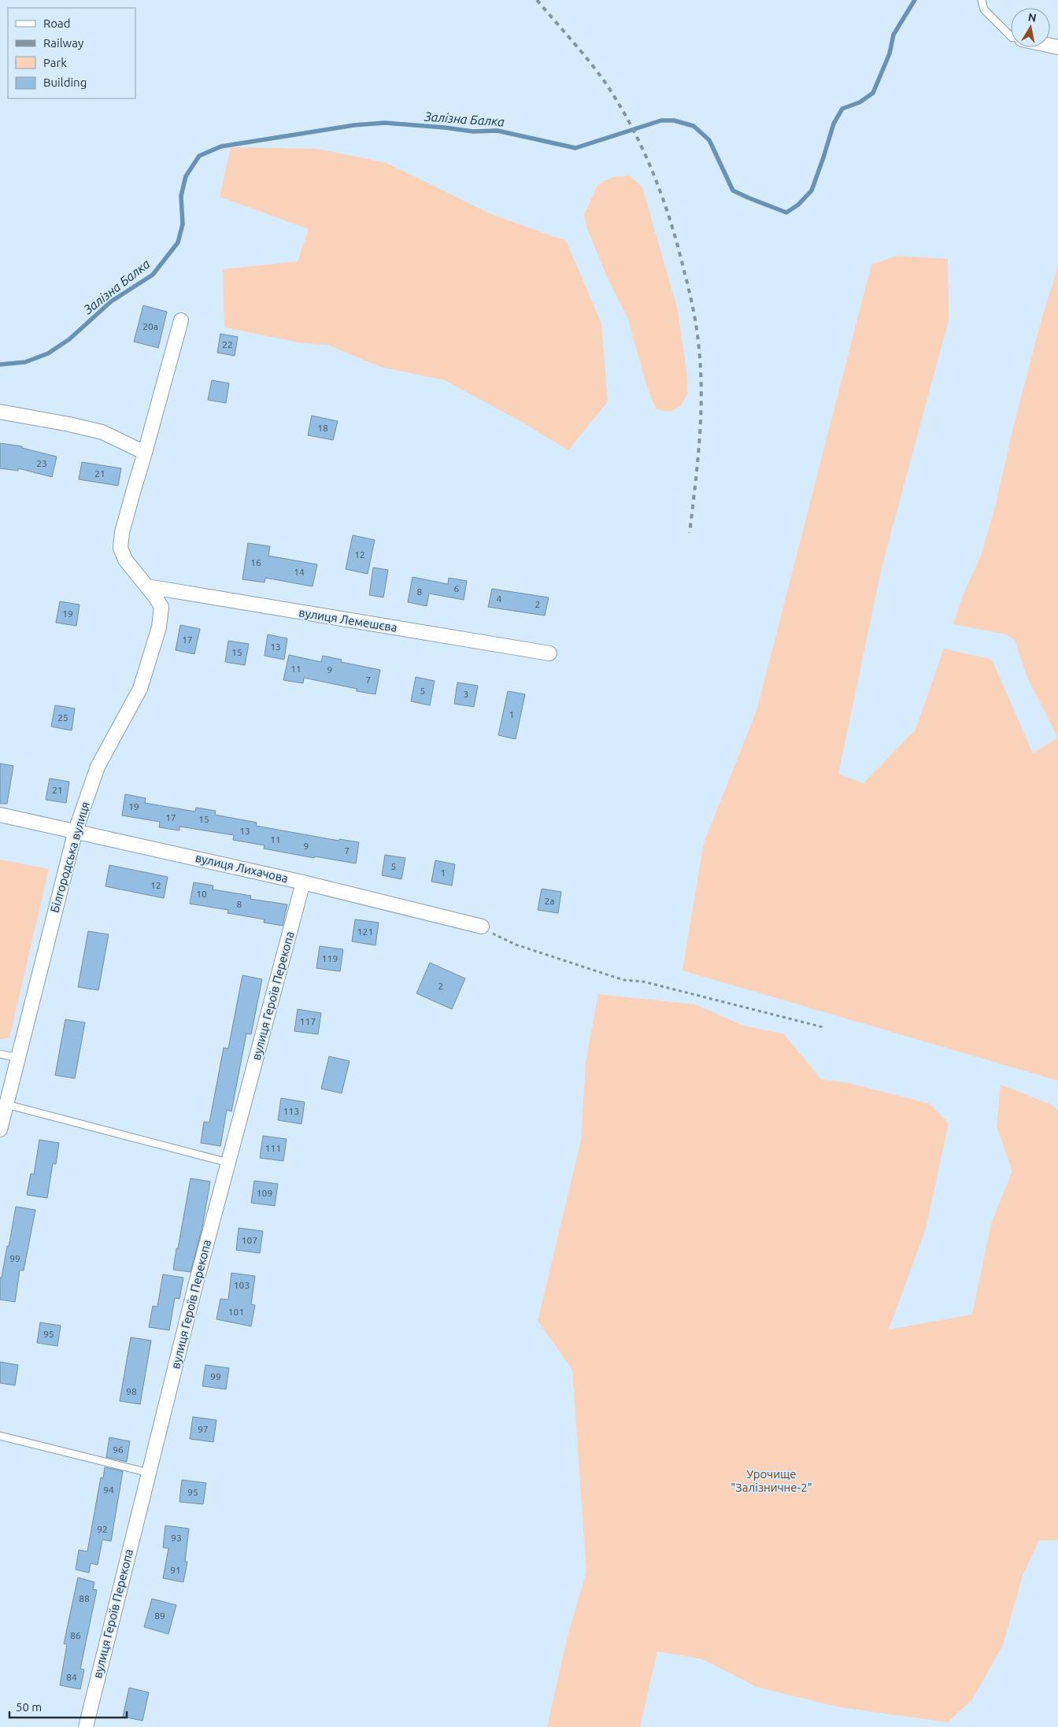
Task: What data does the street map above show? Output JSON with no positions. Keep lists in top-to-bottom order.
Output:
{
  "streets": {
    "street": [
      "вулиця Лемешєва",
      "Білгородська вулиця",
      "вулиця Лихачова",
      "вулиця Героїв Перекопа"
    ]
  },
  "crossings": [
    ["вулиця Лемешєва", "Білгородська вулиця"],
    ["Білгородська вулиця", "вулиця Лихачова"],
    ["вулиця Лихачова", "вулиця Героїв Перекопа"]
  ],
  "water": ["Залізна Балка"],
  "parks": ["Урочище \"Залізничне-2\""],
  "house_numbers": [
    "20а",
    "22",
    "18",
    "23",
    "21",
    "12",
    "16",
    "14",
    "6",
    "8",
    "4",
    "2",
    "19",
    "17",
    "13",
    "15",
    "11",
    "9",
    "7",
    "5",
    "3",
    "1",
    "25",
    "21",
    "19",
    "17",
    "15",
    "13",
    "11",
    "9",
    "7",
    "5",
    "1",
    "12",
    "10",
    "2а",
    "8",
    "121",
    "119",
    "2",
    "117",
    "113",
    "111",
    "109",
    "107",
    "99",
    "103",
    "101",
    "95",
    "99",
    "98",
    "97",
    "96",
    "94",
    "95",
    "92",
    "93",
    "91",
    "88",
    "89",
    "86",
    "84"
  ],
  "legend": [
    "Road",
    "Railway",
    "Park",
    "Building"
  ],
  "scale_bar": "50 m",
  "north": "top"
}
